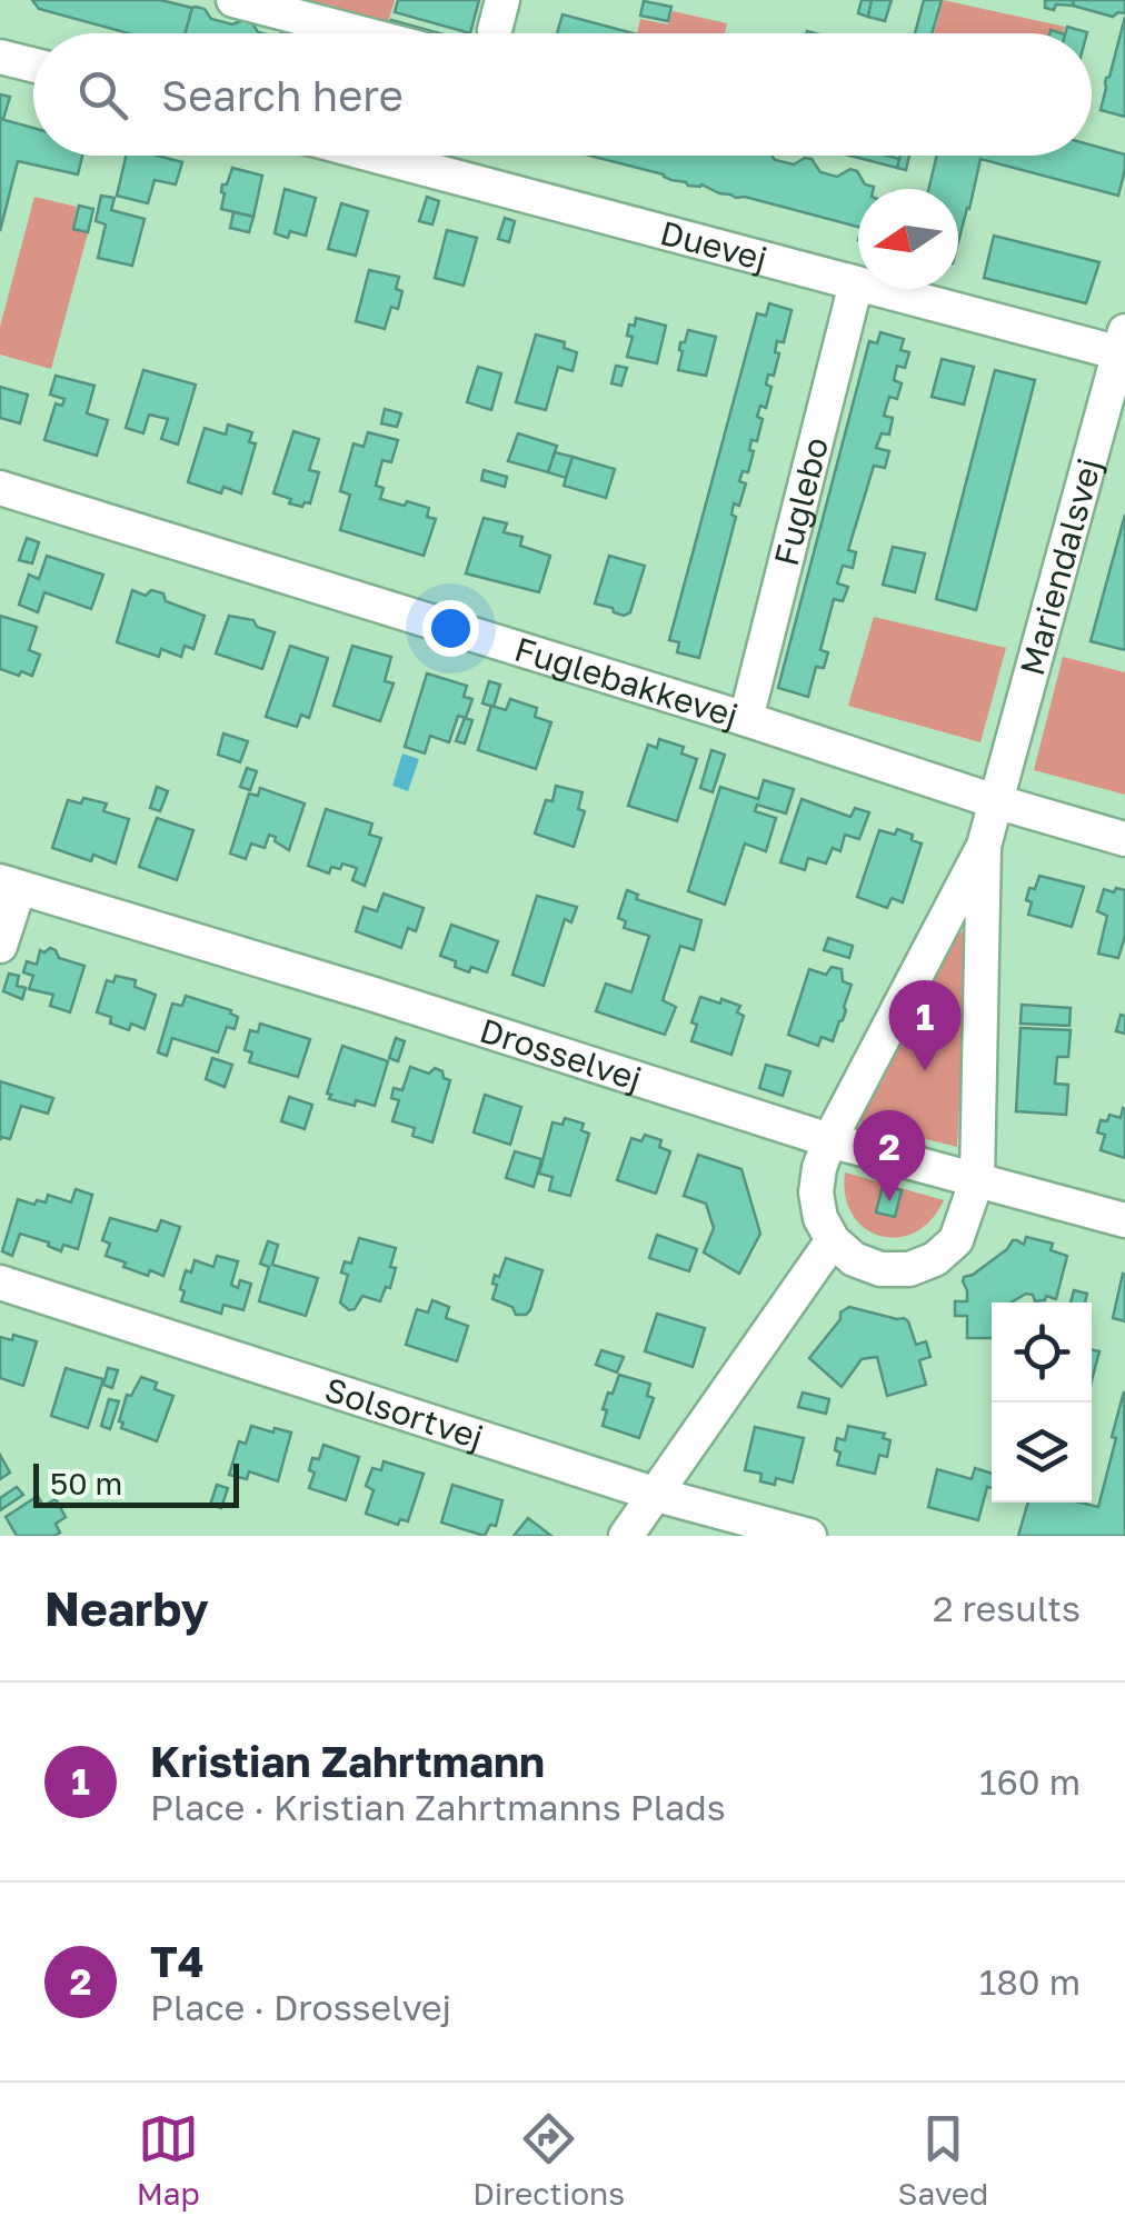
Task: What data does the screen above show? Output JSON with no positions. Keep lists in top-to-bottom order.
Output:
{
  "streets": {
    "street": [
      "Duevej",
      "Fuglebo",
      "Mariendalsvej",
      "Fuglebakkevej",
      "Drosselvej",
      "Solsortvej"
    ]
  },
  "crossings": [
    ["Duevej", "Fuglebo"],
    ["Duevej", "Mariendalsvej"],
    ["Fuglebo", "Fuglebakkevej"],
    ["Mariendalsvej", "Fuglebakkevej"]
  ],
  "scale_bar": "50 m",
  "north": "left",
  "page": {
    "search": "Search here",
    "pins": ["1", "2"],
    "scale": "50 m",
    "heading": ["Nearby", "2 results"],
    "list": [
      {
        "mark": "1",
        "name": "Kristian Zahrtmann",
        "note": "Place · Kristian Zahrtmanns Plads",
        "value": "160 m"
      },
      {
        "mark": "2",
        "name": "T4",
        "note": "Place · Drosselvej",
        "value": "180 m"
      }
    ],
    "nav": ["Map", "Directions", "Saved"]
  }
}
